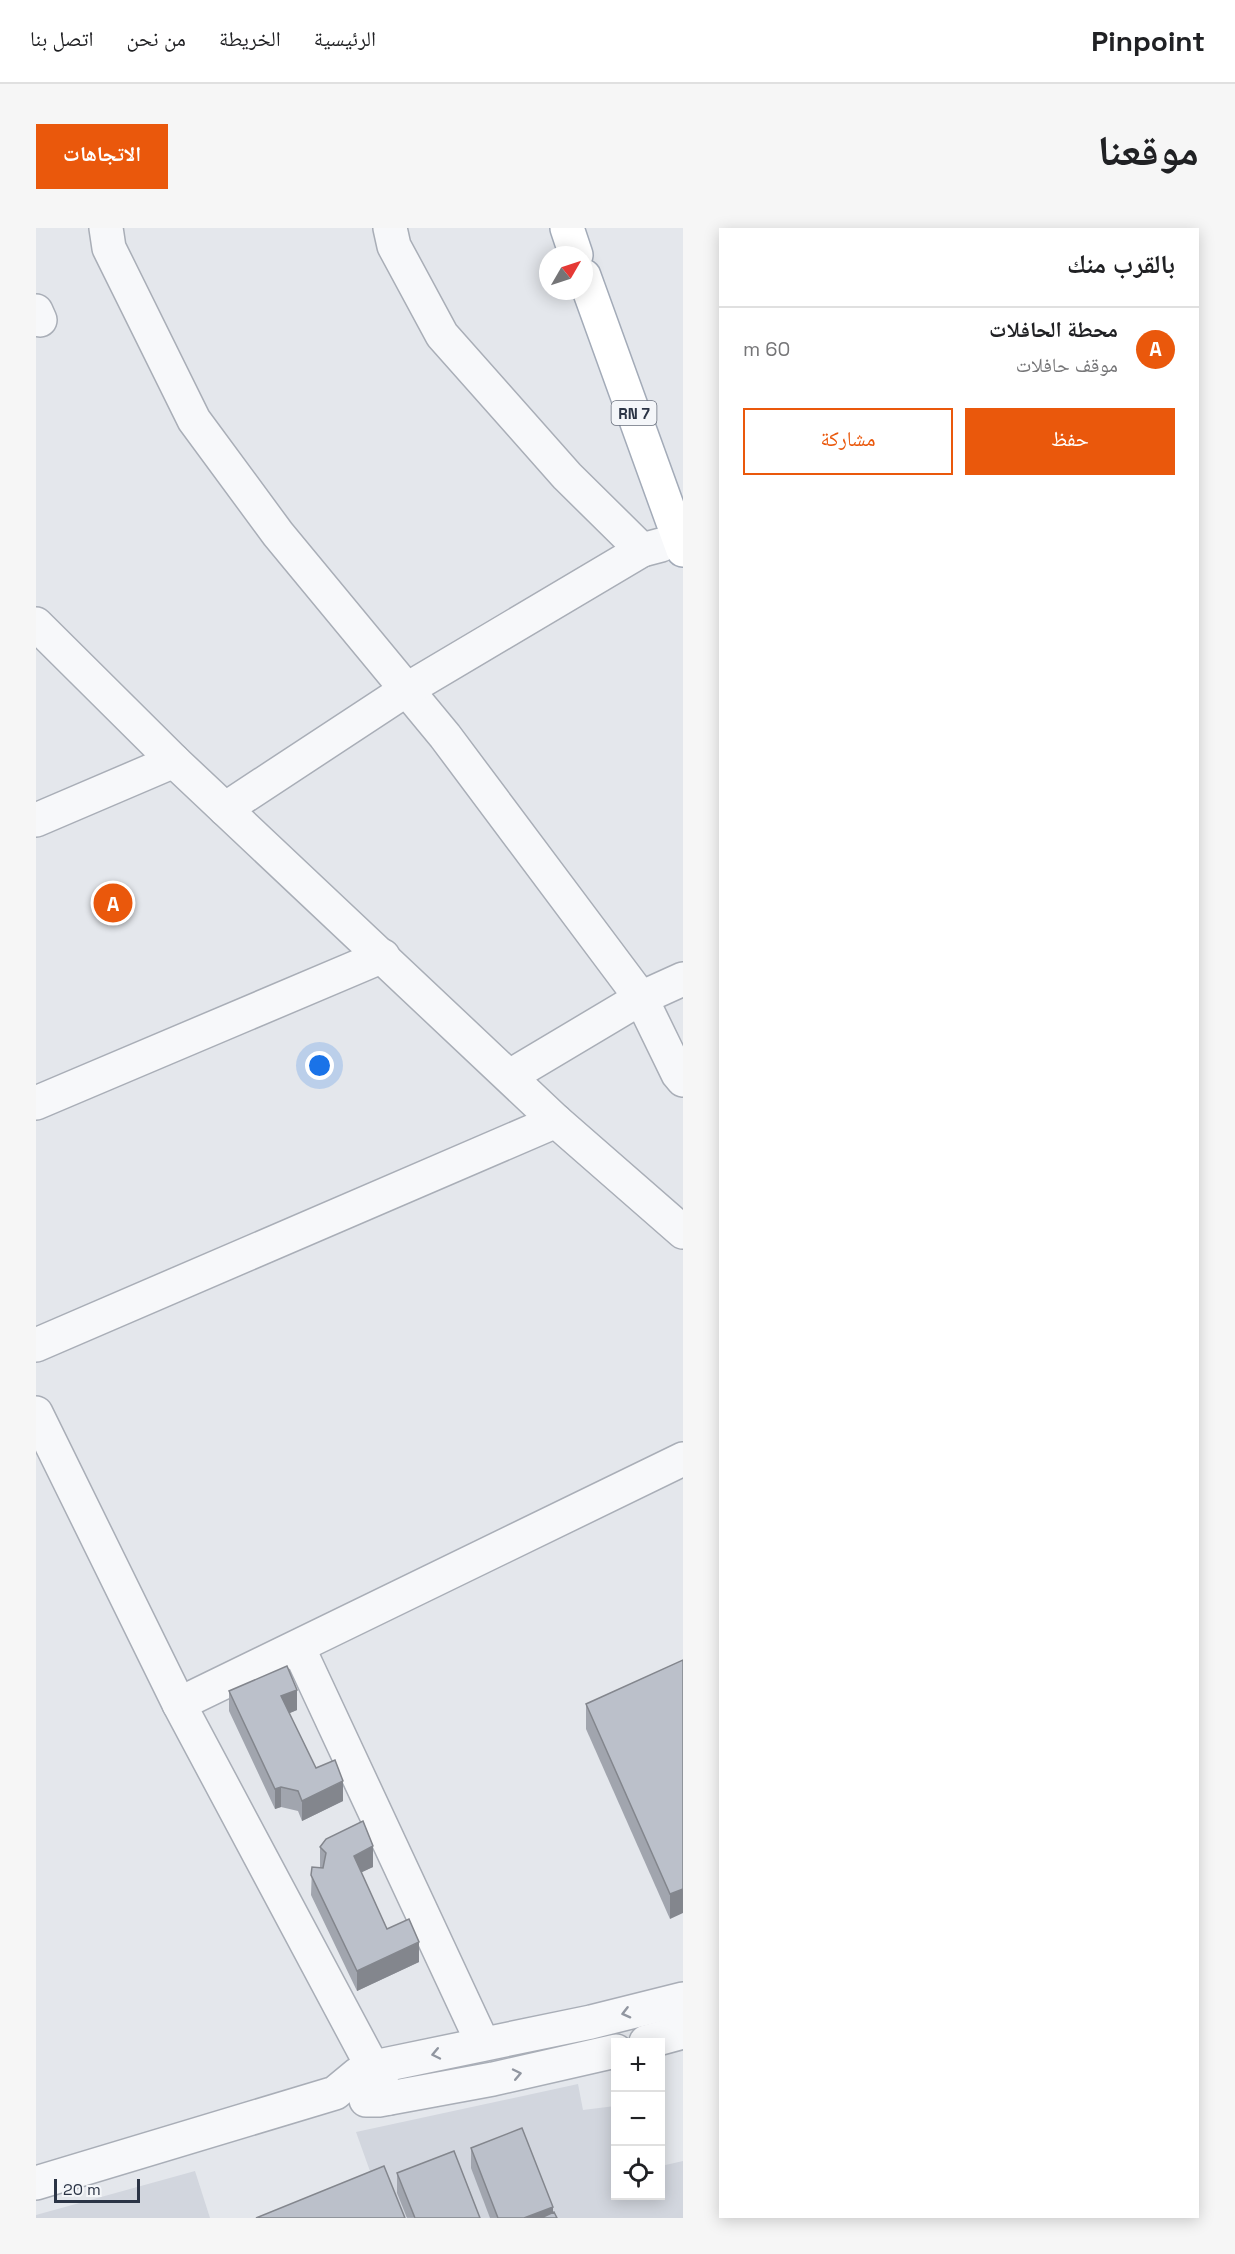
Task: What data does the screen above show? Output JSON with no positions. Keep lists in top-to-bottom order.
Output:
{
  "streets": {
    "main road": ["RN 7"]
  },
  "scale_bar": "20 m",
  "north": "top right",
  "page": {
    "header": "Pinpoint",
    "nav": [
      "الرئيسية",
      "الخريطة",
      "من نحن",
      "اتصل بنا"
    ],
    "title": "موقعنا",
    "buttons": [
      "الاتجاهات",
      ["حفظ", "مشاركة"]
    ],
    "heading": "بالقرب منك",
    "list": [
      {
        "mark": "A",
        "name": "محطة الحافلات",
        "note": "موقف حافلات",
        "value": "60 m"
      }
    ],
    "pins": "A",
    "map_buttons": ["+", "−"],
    "scale": "20 m"
  }
}
